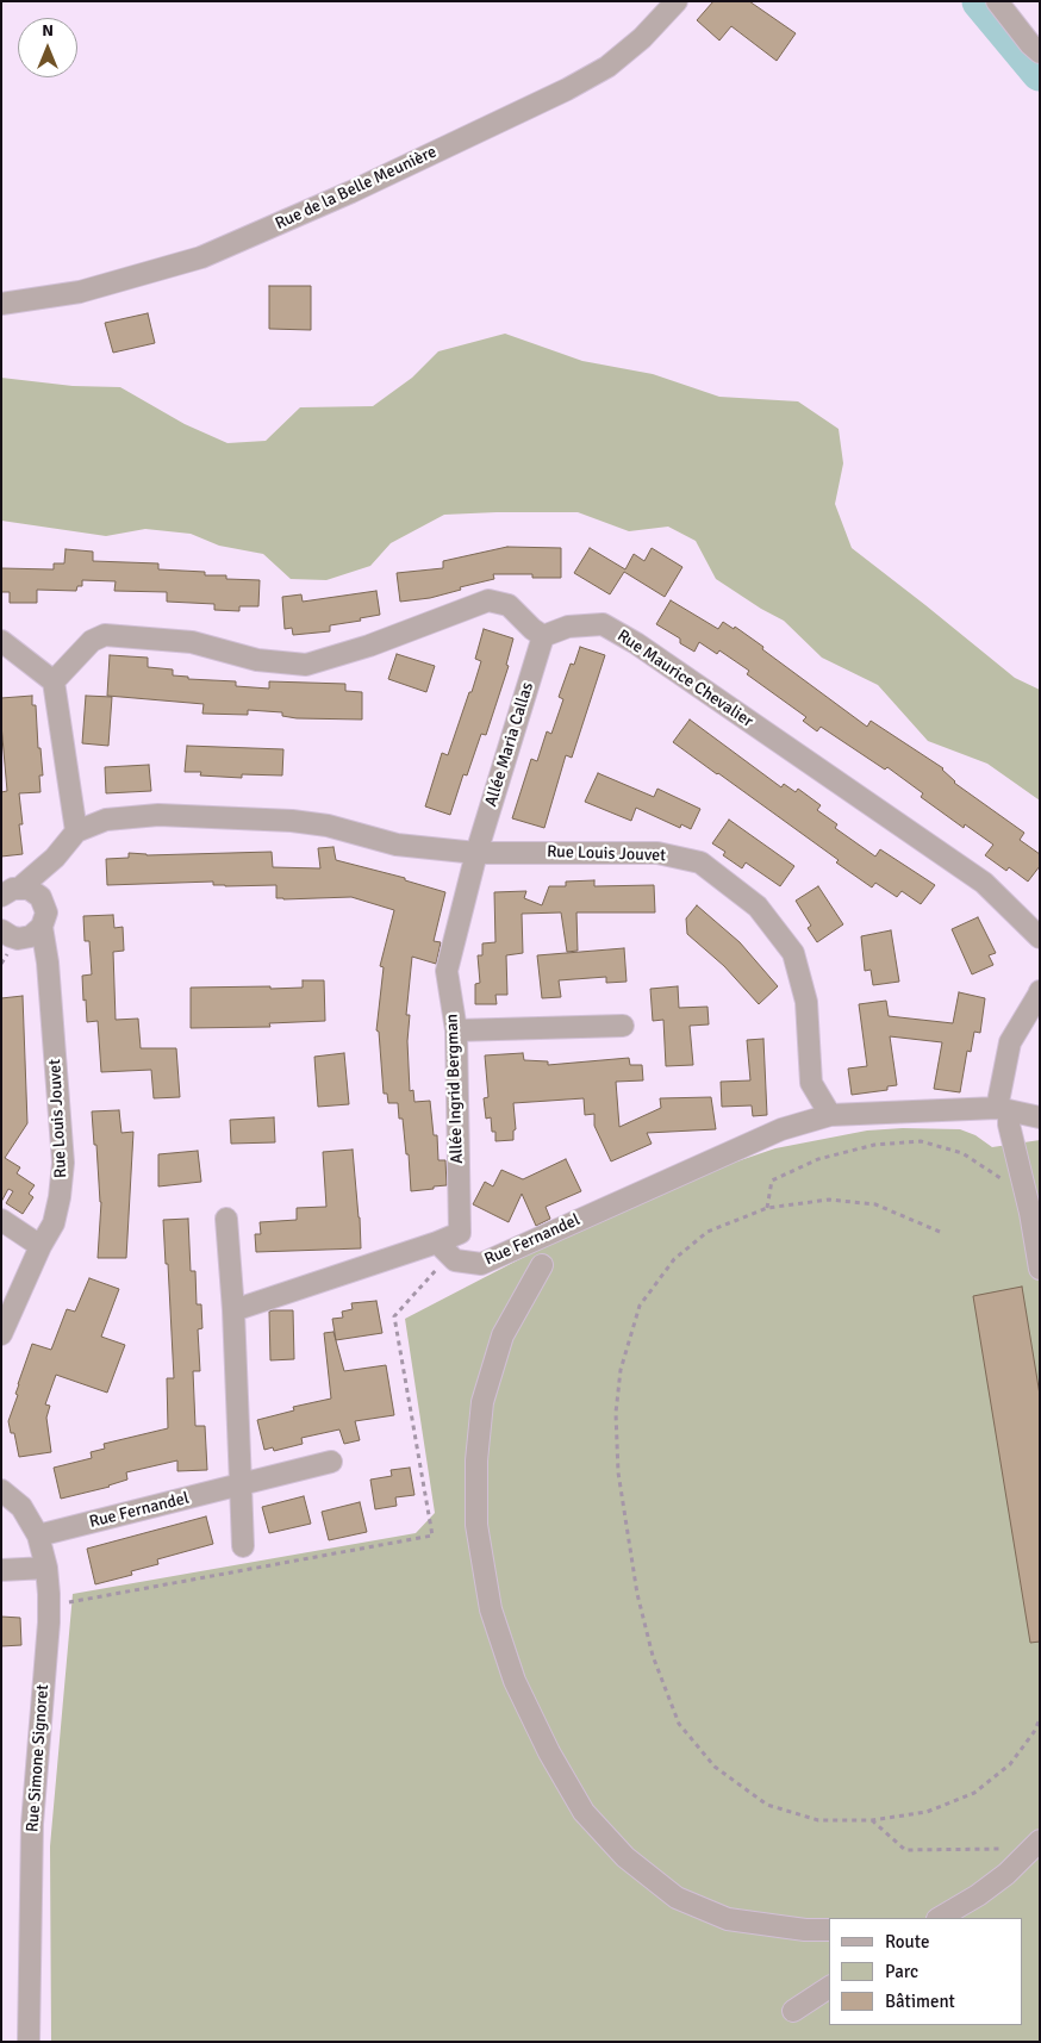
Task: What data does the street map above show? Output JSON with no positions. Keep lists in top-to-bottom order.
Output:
{
  "streets": {
    "street": [
      "Rue de la Belle Meunière",
      "Rue Maurice Chevalier",
      "Allée Maria Callas",
      "Rue Louis Jouvet",
      "Allée Ingrid Bergman",
      "Rue Fernandel",
      "Rue Simone Signoret"
    ]
  },
  "crossings": [
    ["Rue Maurice Chevalier", "Allée Maria Callas"],
    ["Allée Maria Callas", "Rue Louis Jouvet"],
    ["Allée Maria Callas", "Allée Ingrid Bergman"],
    ["Rue Louis Jouvet", "Allée Ingrid Bergman"],
    ["Rue Louis Jouvet", "Rue Fernandel"],
    ["Allée Ingrid Bergman", "Rue Fernandel"],
    ["Rue Fernandel", "Rue Simone Signoret"]
  ],
  "legend": ["Route", "Parc", "Bâtiment"],
  "north": "top"
}
